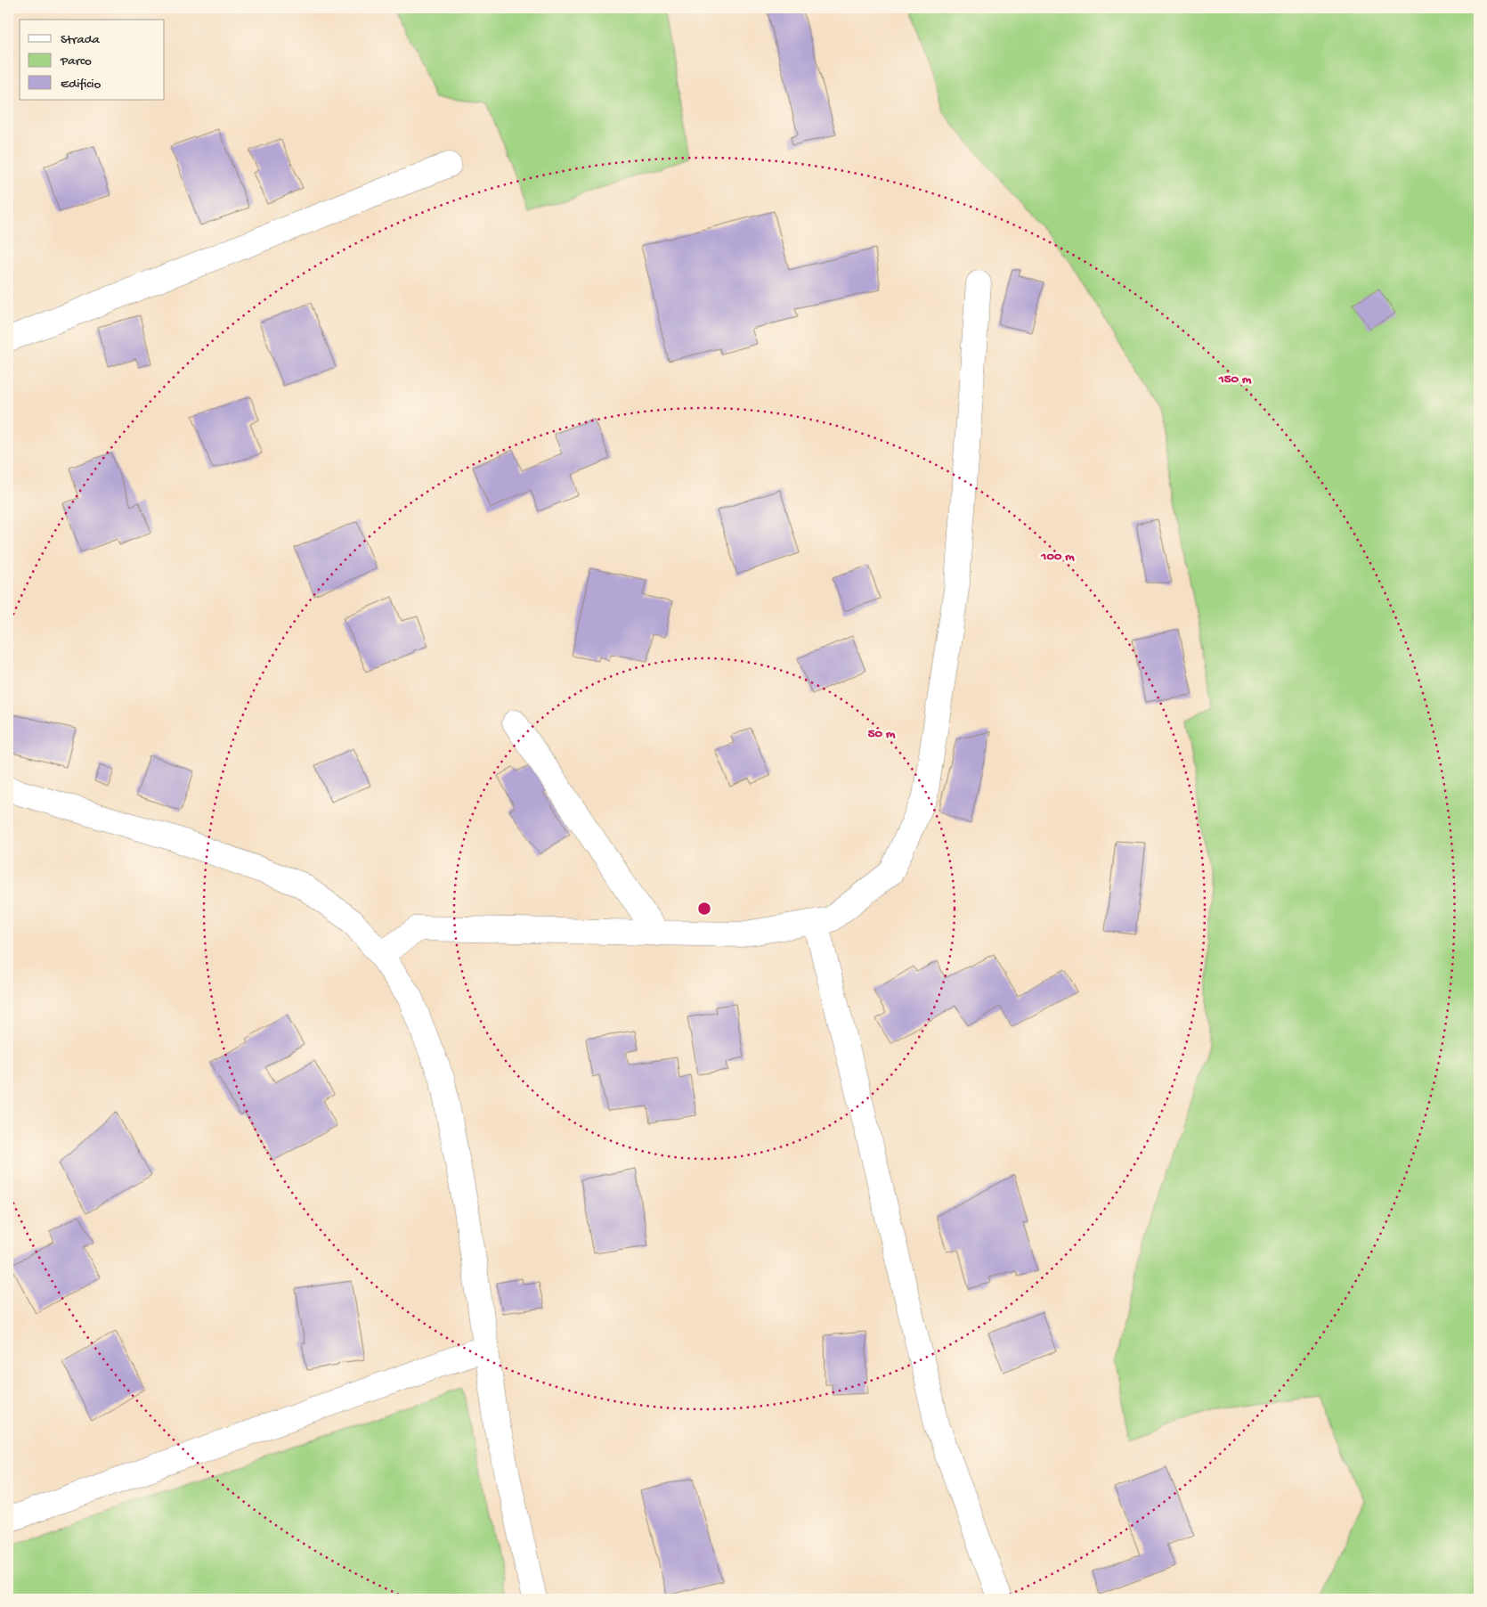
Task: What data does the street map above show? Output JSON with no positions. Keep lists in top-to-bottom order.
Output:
{
  "legend": ["Strada", "Parco", "Edificio"],
  "rings": ["150 m", "100 m", "50 m"]
}
